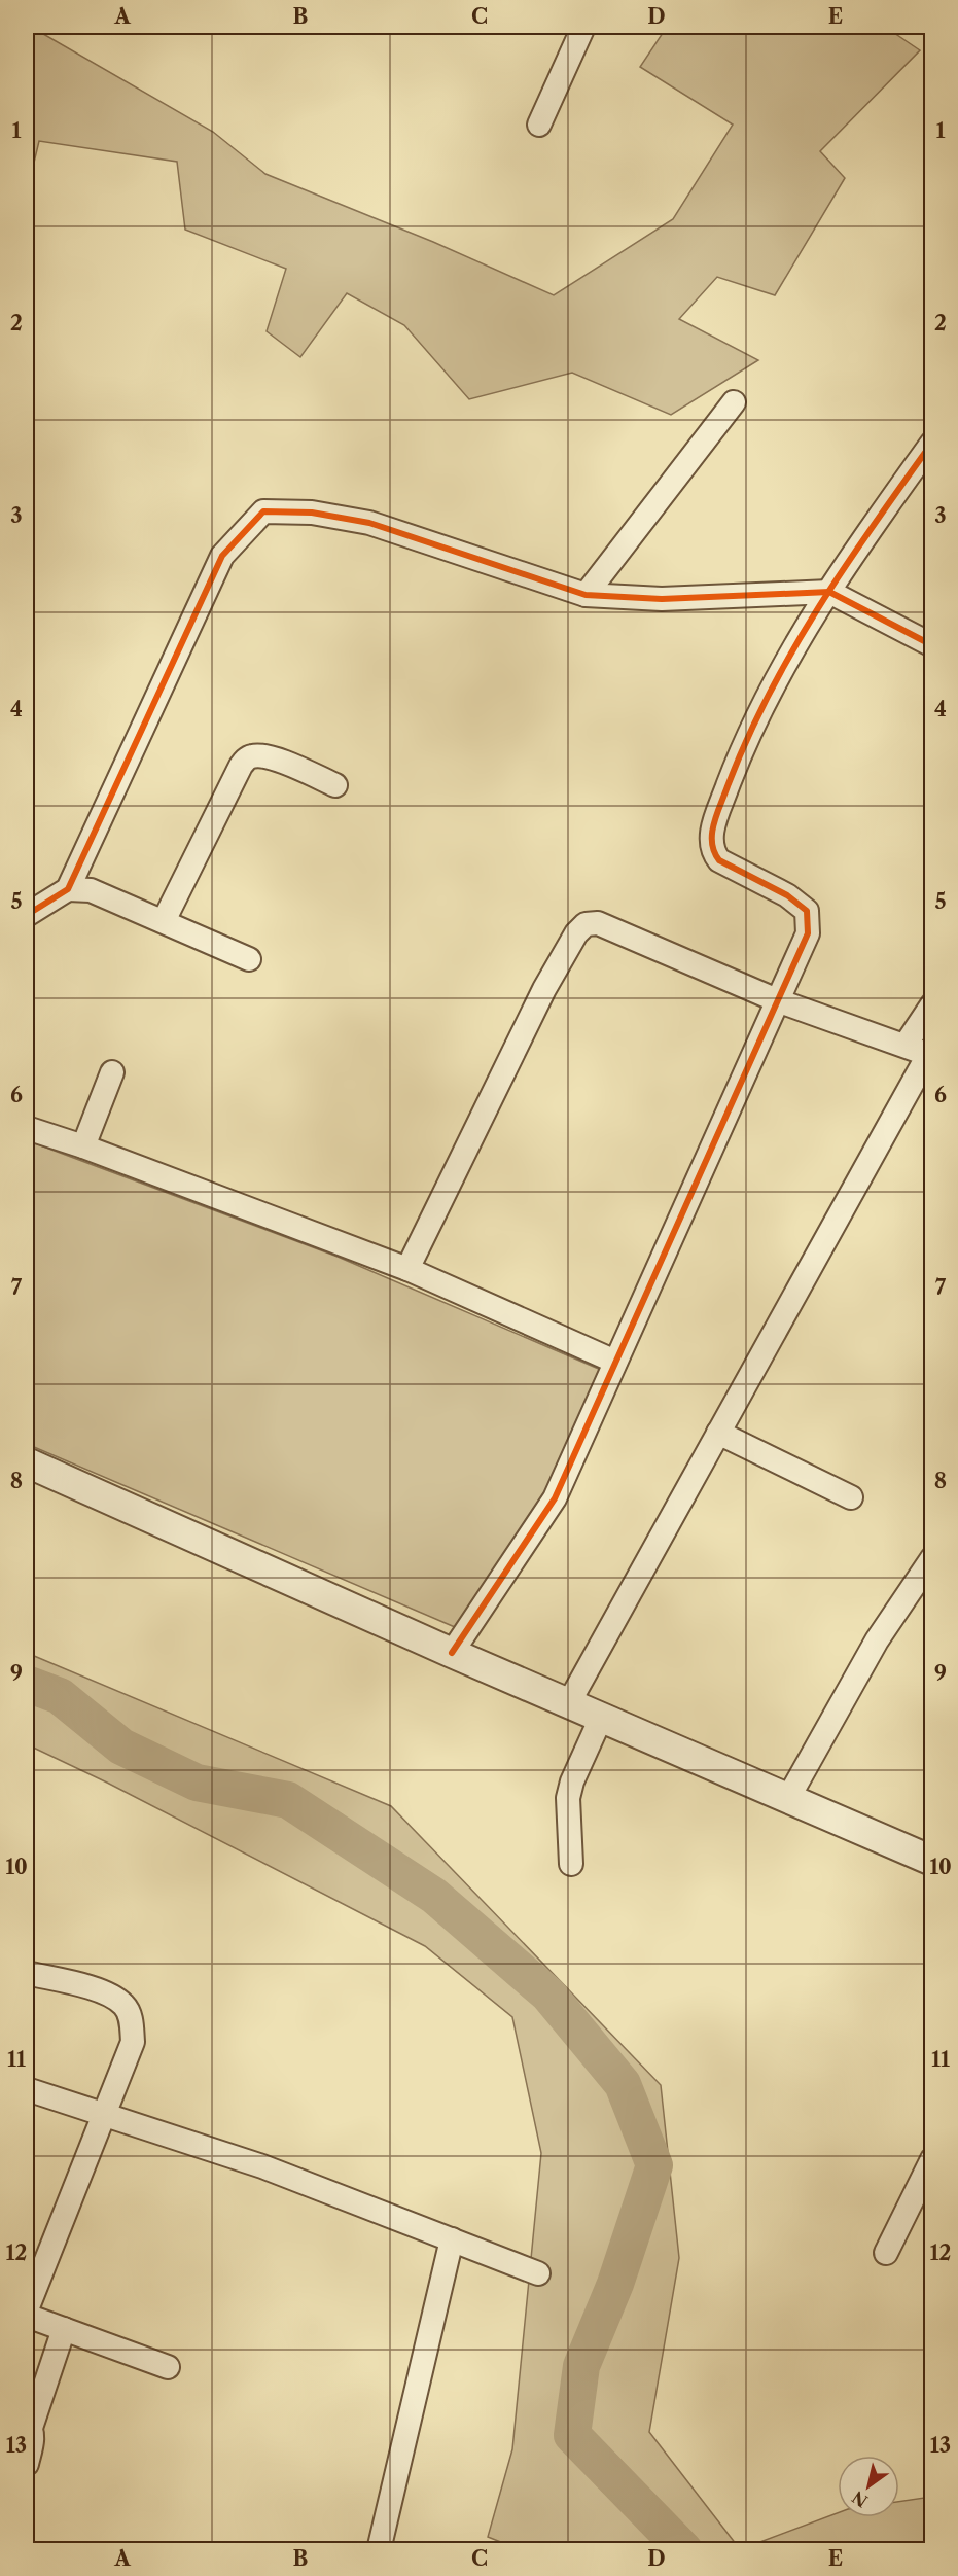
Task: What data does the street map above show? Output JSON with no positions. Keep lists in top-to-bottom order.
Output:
{
  "north": "bottom left",
  "grid": {
    "columns": [
      "A",
      "B",
      "C",
      "D",
      "E"
    ],
    "rows": [
      "1",
      "2",
      "3",
      "4",
      "5",
      "6",
      "7",
      "8",
      "9",
      "10",
      "11",
      "12",
      "13"
    ]
  }
}
